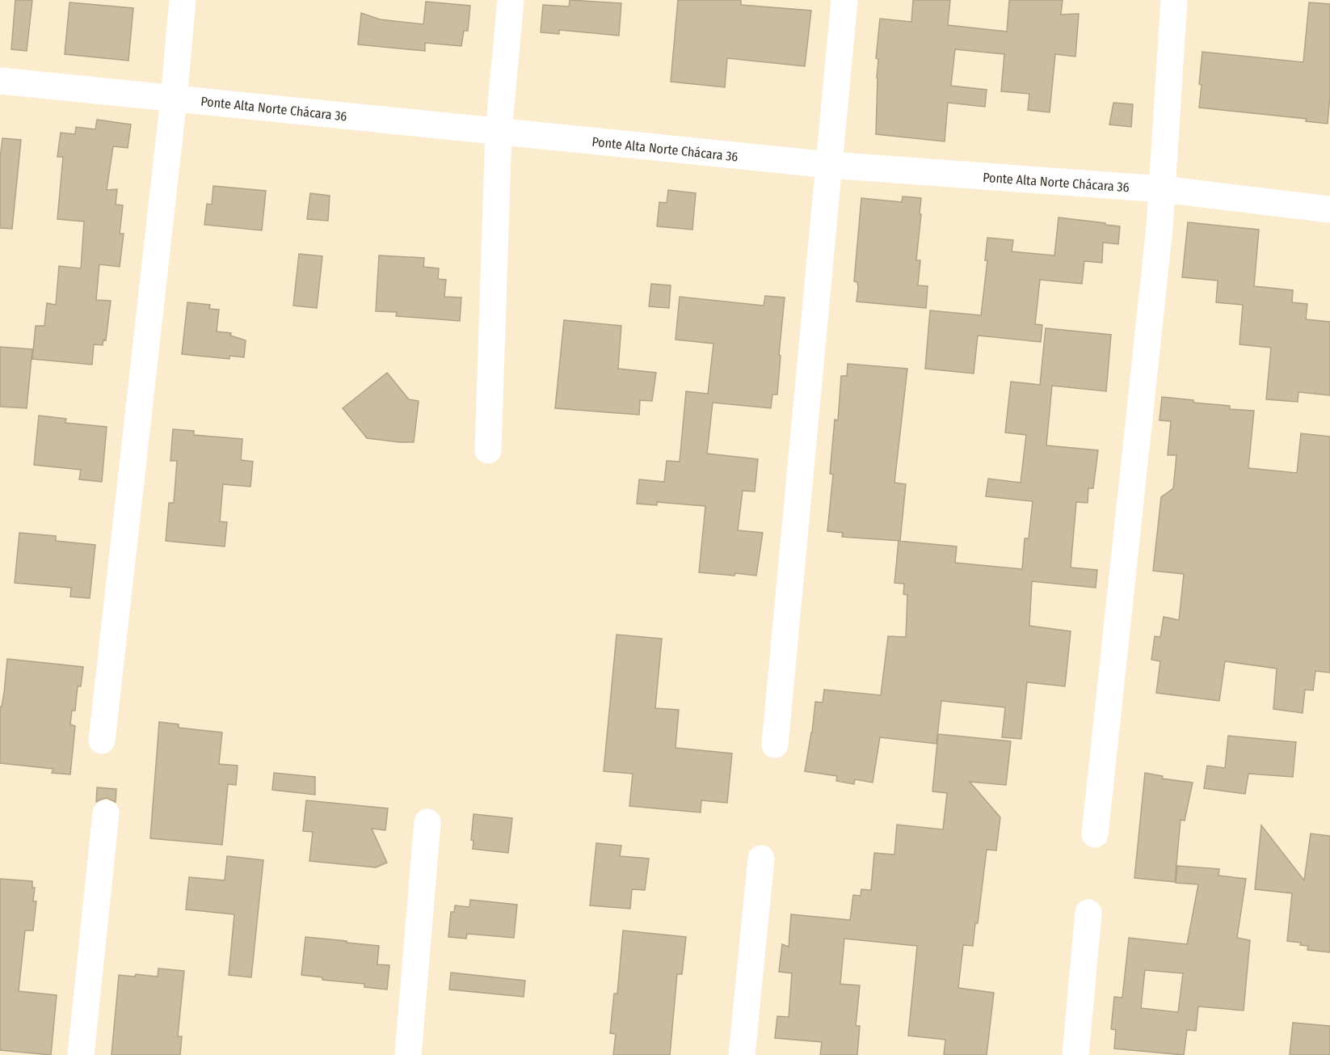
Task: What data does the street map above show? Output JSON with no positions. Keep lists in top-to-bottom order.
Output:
{
  "streets": {
    "street": ["Ponte Alta Norte Chácara 36"]
  }
}
